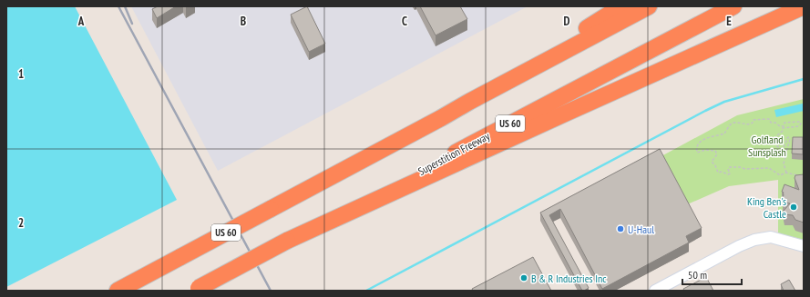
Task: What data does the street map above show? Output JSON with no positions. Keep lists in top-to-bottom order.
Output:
{
  "streets": {
    "highway": ["US 60", "Superstition Freeway"]
  },
  "parks": ["Golfland Sunsplash"],
  "places": ["King Ben's Castle", "U-Haul", "B & R Industries Inc"],
  "scale_bar": "50 m",
  "grid": {
    "columns": [
      "A",
      "B",
      "C",
      "D",
      "E"
    ],
    "rows": ["1", "2"]
  }
}
